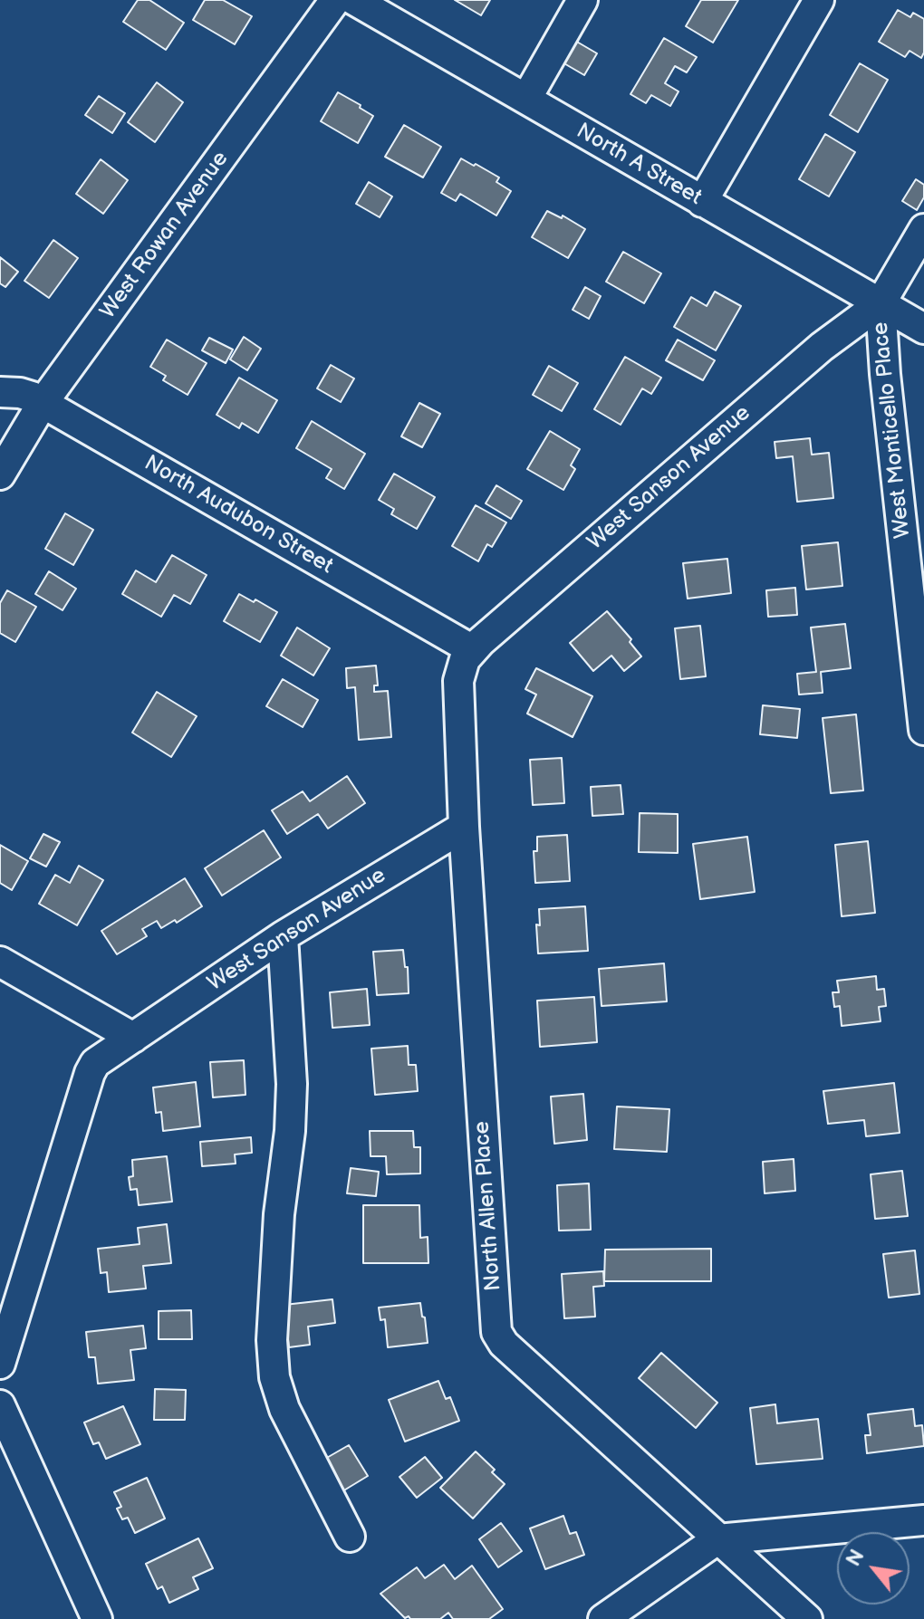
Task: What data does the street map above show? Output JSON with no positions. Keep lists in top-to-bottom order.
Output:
{
  "streets": {
    "street": [
      "North A Street",
      "West Rowan Avenue",
      "West Monticello Place",
      "West Sanson Avenue",
      "North Audubon Street",
      "North Allen Place"
    ]
  },
  "crossings": [
    ["North A Street", "West Monticello Place"],
    ["North A Street", "West Sanson Avenue"],
    ["West Rowan Avenue", "North Audubon Street"],
    ["West Monticello Place", "West Sanson Avenue"],
    ["West Sanson Avenue", "North Audubon Street"],
    ["West Sanson Avenue", "North Allen Place"],
    ["North Audubon Street", "North Allen Place"]
  ],
  "north": "top left"
}
